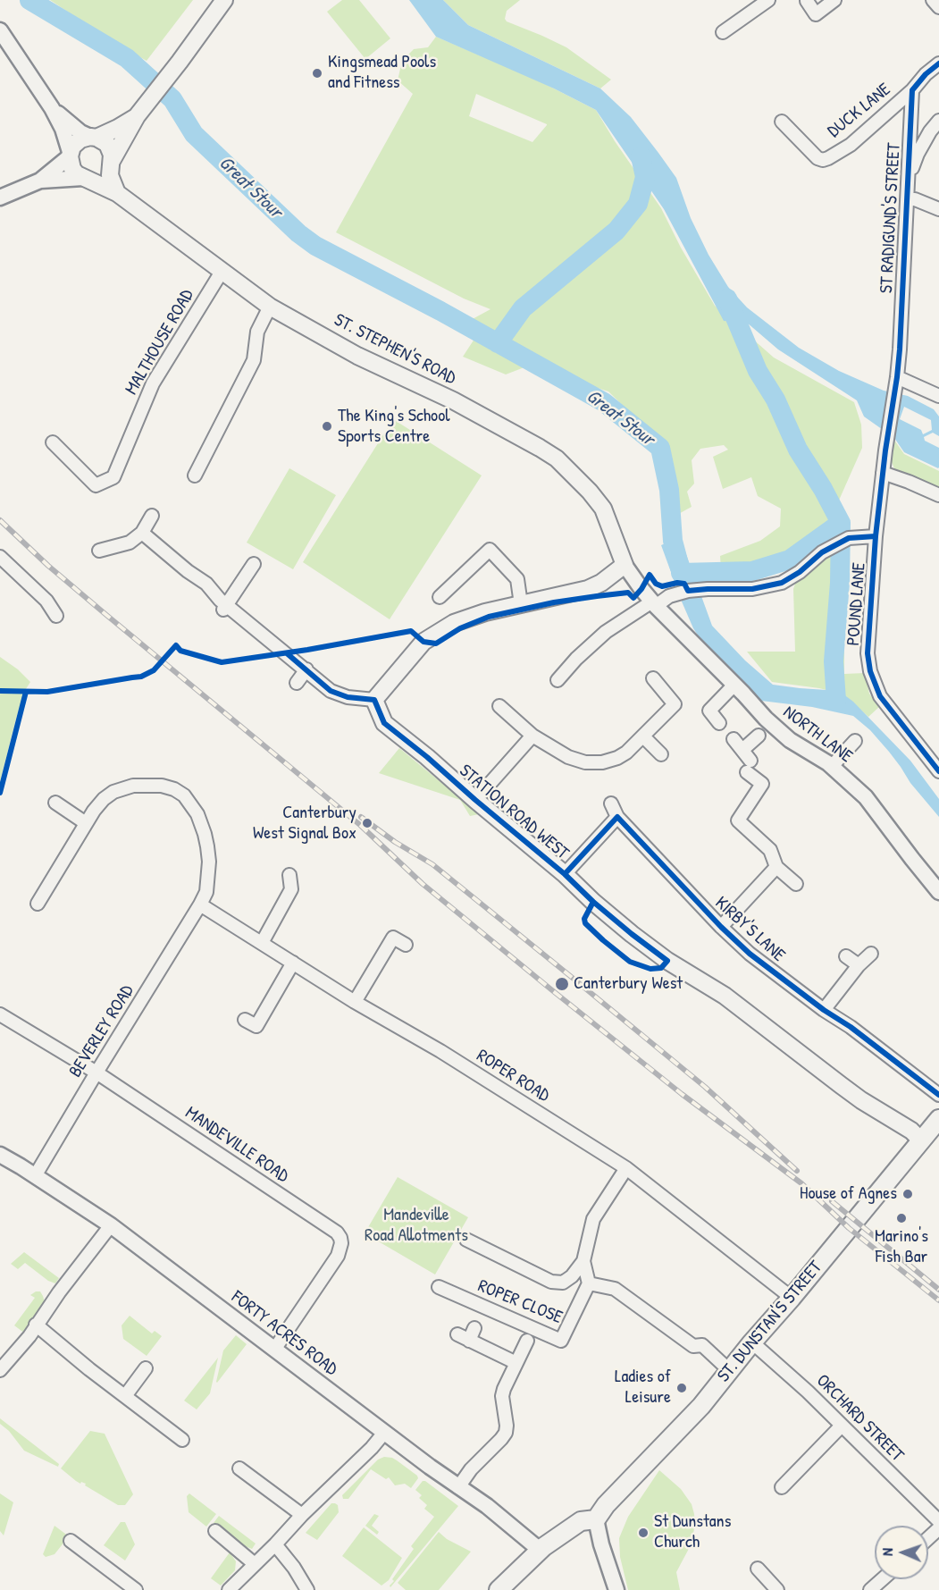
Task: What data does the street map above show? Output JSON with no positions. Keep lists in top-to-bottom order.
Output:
{
  "streets": {
    "main road": ["ST. STEPHEN'S ROAD", "STATION ROAD WEST", "ST. DUNSTAN'S STREET"],
    "street": [
      "DUCK LANE",
      "ST RADIGUND'S STREET",
      "MALTHOUSE ROAD",
      "POUND LANE",
      "NORTH LANE",
      "KIRBY'S LANE",
      "BEVERLEY ROAD",
      "ROPER ROAD",
      "MANDEVILLE ROAD",
      "ROPER CLOSE",
      "FORTY ACRES ROAD",
      "ORCHARD STREET"
    ]
  },
  "crossings": [
    ["DUCK LANE", "ST RADIGUND'S STREET"],
    ["ST RADIGUND'S STREET", "POUND LANE"],
    ["MALTHOUSE ROAD", "ST. STEPHEN'S ROAD"],
    ["ST. STEPHEN'S ROAD", "NORTH LANE"],
    ["STATION ROAD WEST", "ST. DUNSTAN'S STREET"],
    ["BEVERLEY ROAD", "ROPER ROAD"],
    ["BEVERLEY ROAD", "MANDEVILLE ROAD"],
    ["BEVERLEY ROAD", "FORTY ACRES ROAD"],
    ["ROPER ROAD", "ROPER CLOSE"],
    ["ROPER ROAD", "ST. DUNSTAN'S STREET"],
    ["MANDEVILLE ROAD", "FORTY ACRES ROAD"],
    ["ST. DUNSTAN'S STREET", "ORCHARD STREET"]
  ],
  "water": ["Great Stour"],
  "parks": ["Mandeville Road Allotments"],
  "places": [
    "Kingsmead Pools and Fitness",
    "The King's School Sports Centre",
    "Canterbury West Signal Box",
    "Canterbury West",
    "House of Agnes",
    "Marino's Fish Bar",
    "Ladies of Leisure",
    "St Dunstans Church"
  ],
  "north": "left"
}
